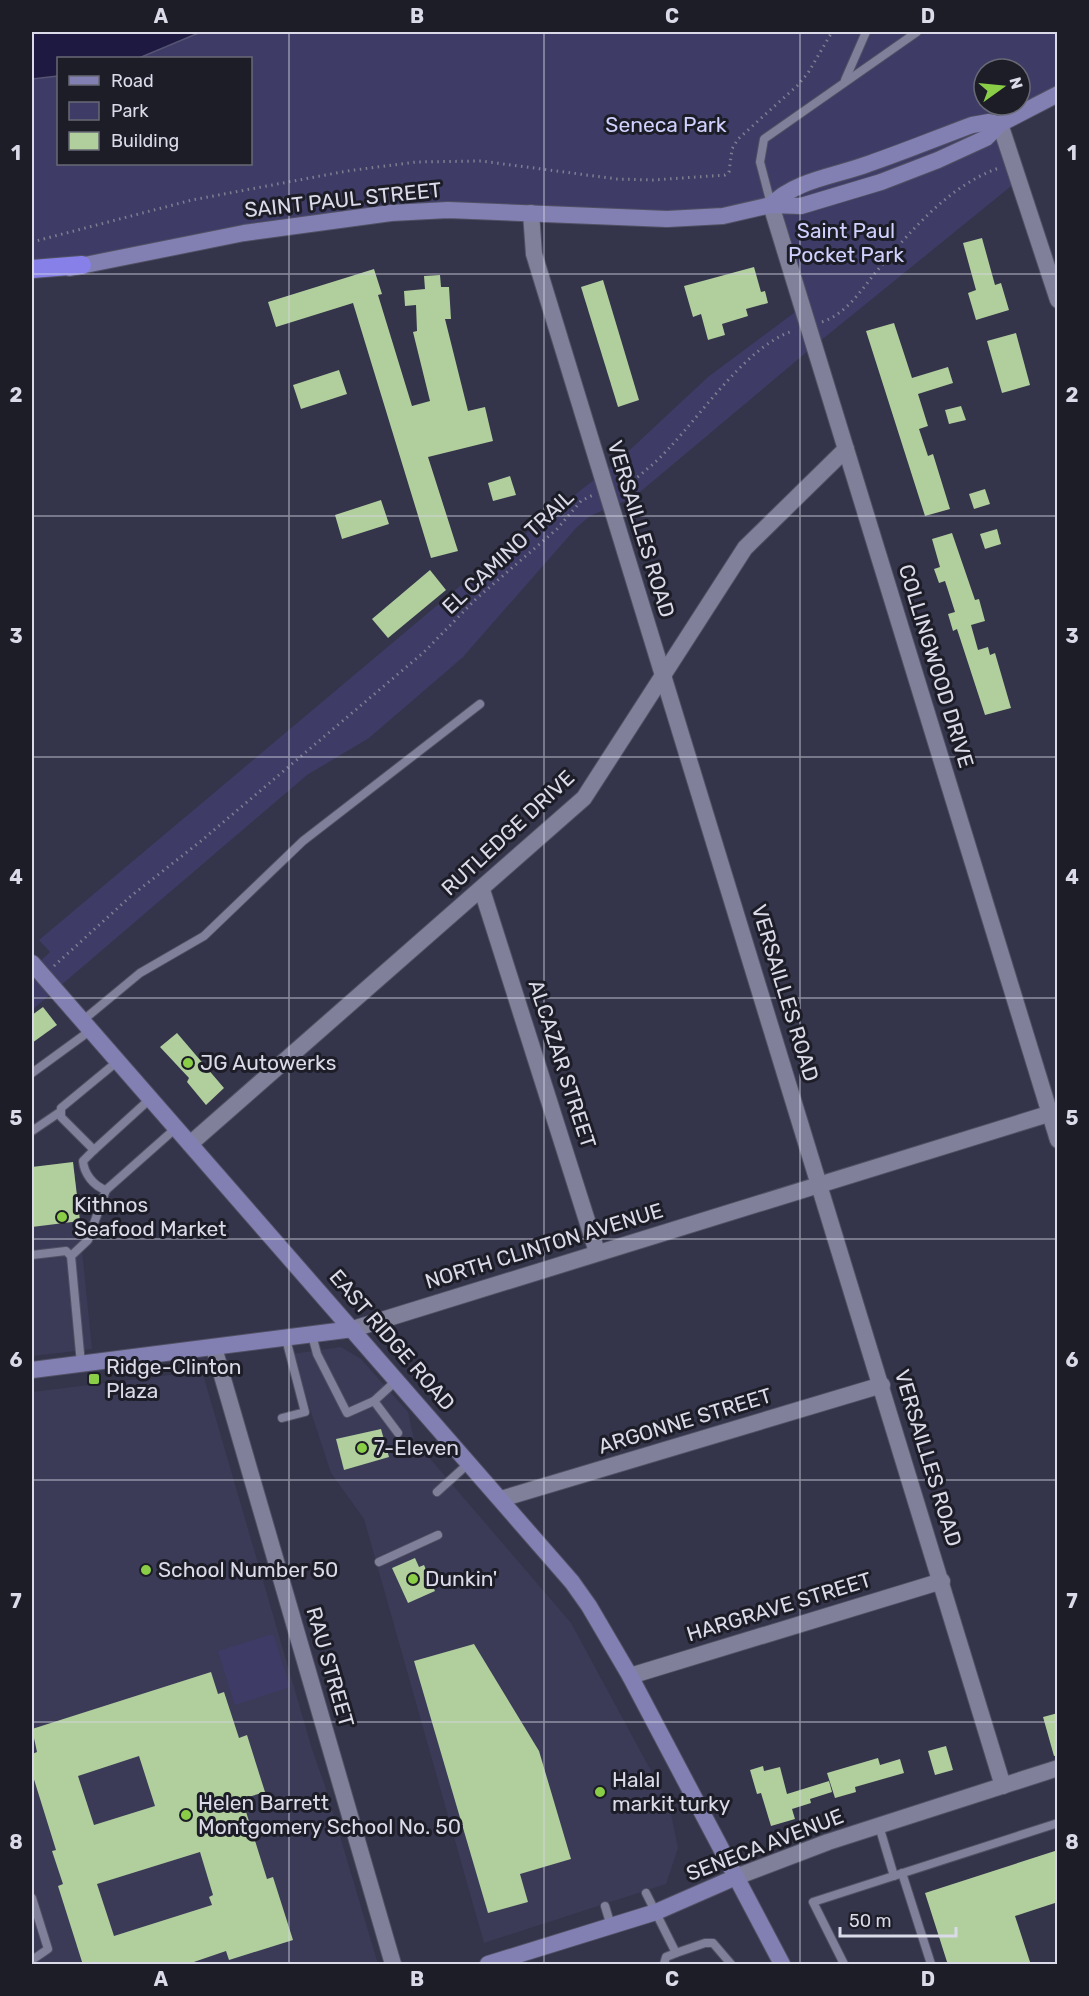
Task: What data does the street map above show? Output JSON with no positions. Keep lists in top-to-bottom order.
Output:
{
  "streets": {
    "main road": [
      "SAINT PAUL STREET",
      "NORTH CLINTON AVENUE",
      "EAST RIDGE ROAD",
      "SENECA AVENUE"
    ],
    "street": [
      "VERSAILLES ROAD",
      "COLLINGWOOD DRIVE",
      "RUTLEDGE DRIVE",
      "ALCAZAR STREET",
      "ARGONNE STREET",
      "HARGRAVE STREET",
      "RAU STREET"
    ],
    "path": ["EL CAMINO TRAIL"]
  },
  "crossings": [
    ["SAINT PAUL STREET", "VERSAILLES ROAD"],
    ["SAINT PAUL STREET", "COLLINGWOOD DRIVE"],
    ["VERSAILLES ROAD", "EL CAMINO TRAIL"],
    ["VERSAILLES ROAD", "RUTLEDGE DRIVE"],
    ["VERSAILLES ROAD", "NORTH CLINTON AVENUE"],
    ["VERSAILLES ROAD", "ARGONNE STREET"],
    ["VERSAILLES ROAD", "HARGRAVE STREET"],
    ["VERSAILLES ROAD", "SENECA AVENUE"],
    ["EL CAMINO TRAIL", "COLLINGWOOD DRIVE"],
    ["COLLINGWOOD DRIVE", "RUTLEDGE DRIVE"],
    ["COLLINGWOOD DRIVE", "NORTH CLINTON AVENUE"],
    ["RUTLEDGE DRIVE", "ALCAZAR STREET"],
    ["RUTLEDGE DRIVE", "EAST RIDGE ROAD"],
    ["ALCAZAR STREET", "NORTH CLINTON AVENUE"],
    ["NORTH CLINTON AVENUE", "EAST RIDGE ROAD"],
    ["NORTH CLINTON AVENUE", "RAU STREET"],
    ["EAST RIDGE ROAD", "ARGONNE STREET"],
    ["EAST RIDGE ROAD", "HARGRAVE STREET"],
    ["EAST RIDGE ROAD", "SENECA AVENUE"]
  ],
  "parks": ["Seneca Park", "Saint Paul Pocket Park"],
  "places": {
    "other": [
      "JG Autowerks",
      "Kithnos Seafood Market",
      "7-Eleven",
      "School Number 50",
      "Dunkin'",
      "Halal markit turky",
      "Helen Barrett Montgomery School No. 50"
    ],
    "transit": ["Ridge-Clinton Plaza"]
  },
  "legend": ["Road", "Park", "Building"],
  "scale_bar": "50 m",
  "north": "right",
  "grid": {
    "columns": [
      "A",
      "B",
      "C",
      "D"
    ],
    "rows": [
      "1",
      "2",
      "3",
      "4",
      "5",
      "6",
      "7",
      "8"
    ]
  }
}
